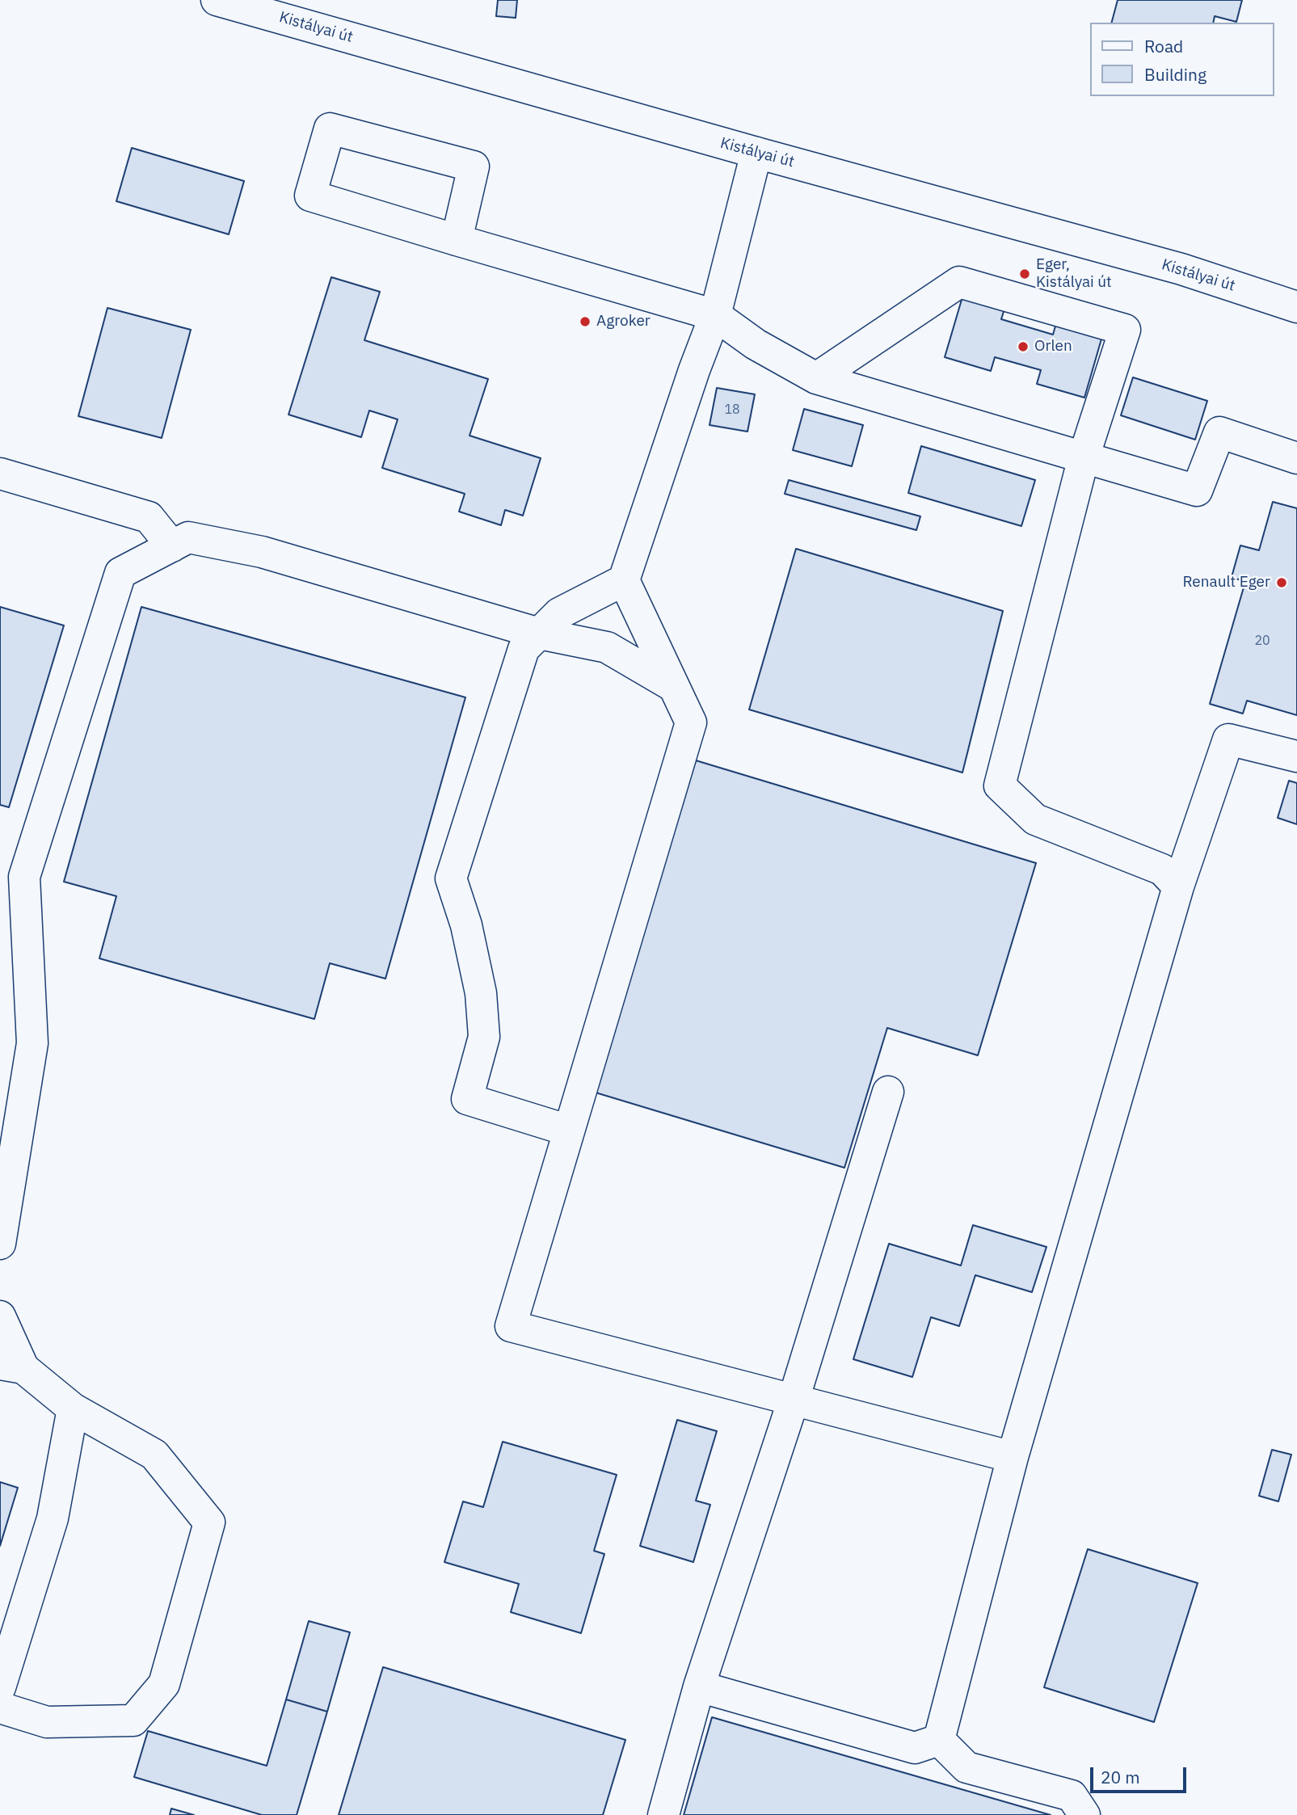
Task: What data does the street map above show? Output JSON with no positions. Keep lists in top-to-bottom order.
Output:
{
  "streets": {
    "main road": ["Kistályai út"]
  },
  "places": [
    "Eger, Kistályai út",
    "Agroker",
    "Orlen",
    "Renault Eger"
  ],
  "house_numbers": ["18", "20"],
  "legend": ["Road", "Building"],
  "scale_bar": "20 m"
}
